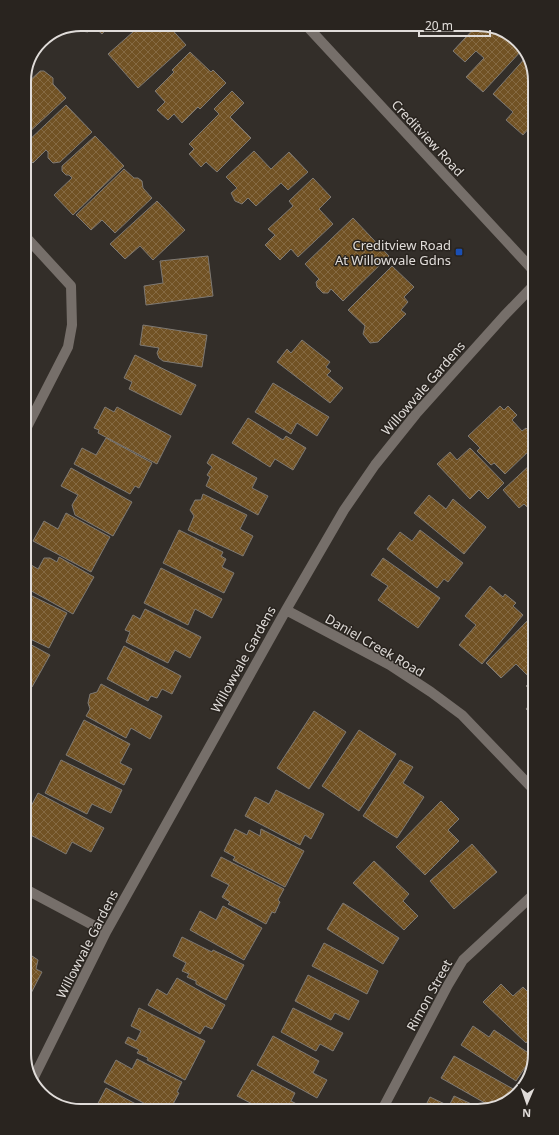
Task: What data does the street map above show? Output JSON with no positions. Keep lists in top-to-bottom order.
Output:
{
  "streets": {
    "street": [
      "Creditview Road",
      "Willowvale Gardens",
      "Daniel Creek Road",
      "Rimon Street"
    ]
  },
  "crossings": [
    ["Willowvale Gardens", "Daniel Creek Road"]
  ],
  "places": {
    "transit": ["Creditview Road At Willowvale Gdns"]
  },
  "scale_bar": "20 m",
  "north": "bottom"
}
